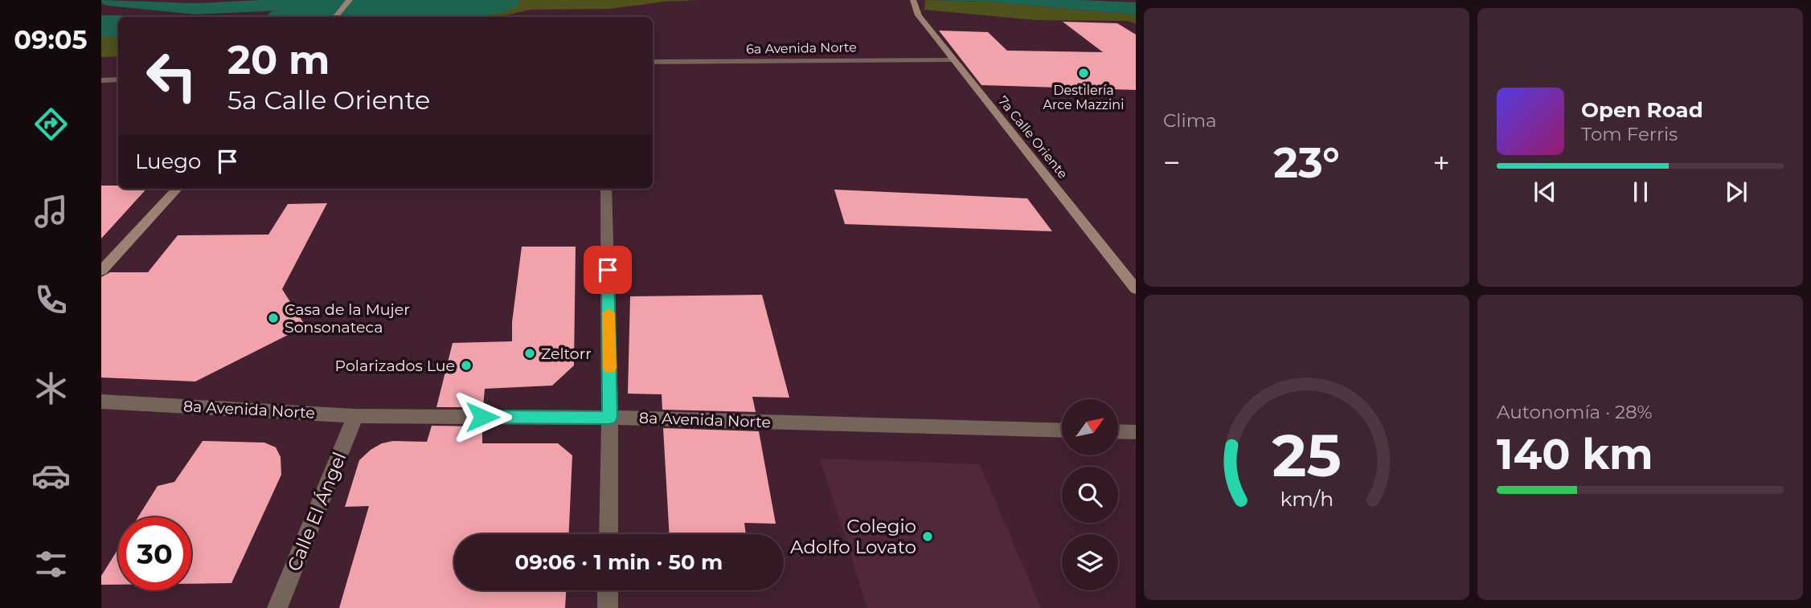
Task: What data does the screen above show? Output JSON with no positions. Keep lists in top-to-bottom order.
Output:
{
  "streets": {
    "main road": ["7a Calle Oriente"],
    "street": ["6a Avenida Norte", "8a Avenida Norte", "Calle El Ángel"]
  },
  "crossings": [
    ["6a Avenida Norte", "7a Calle Oriente"],
    ["8a Avenida Norte", "Calle El Ángel"]
  ],
  "places": [
    "Destilería Arce Mazzini",
    "Casa de la Mujer Sonsonateca",
    "Zeltorr",
    "Polarizados Lue",
    "Colegio Adolfo Lovato"
  ],
  "north": "top right",
  "page": {
    "tabs": "09:05",
    "tile": [
      "Clima",
      ["Autonomía · 28%", "140 km"]
    ],
    "turn": ["20 m", "5a Calle Oriente"],
    "song": ["Open Road", "Tom Ferris"],
    "then": "Luego",
    "heat": ["−", "23°", "+"],
    "limit": "30",
    "trip": "09:06 · 1 min · 50 m",
    "gauge": ["25", "km/h"]
  }
}
